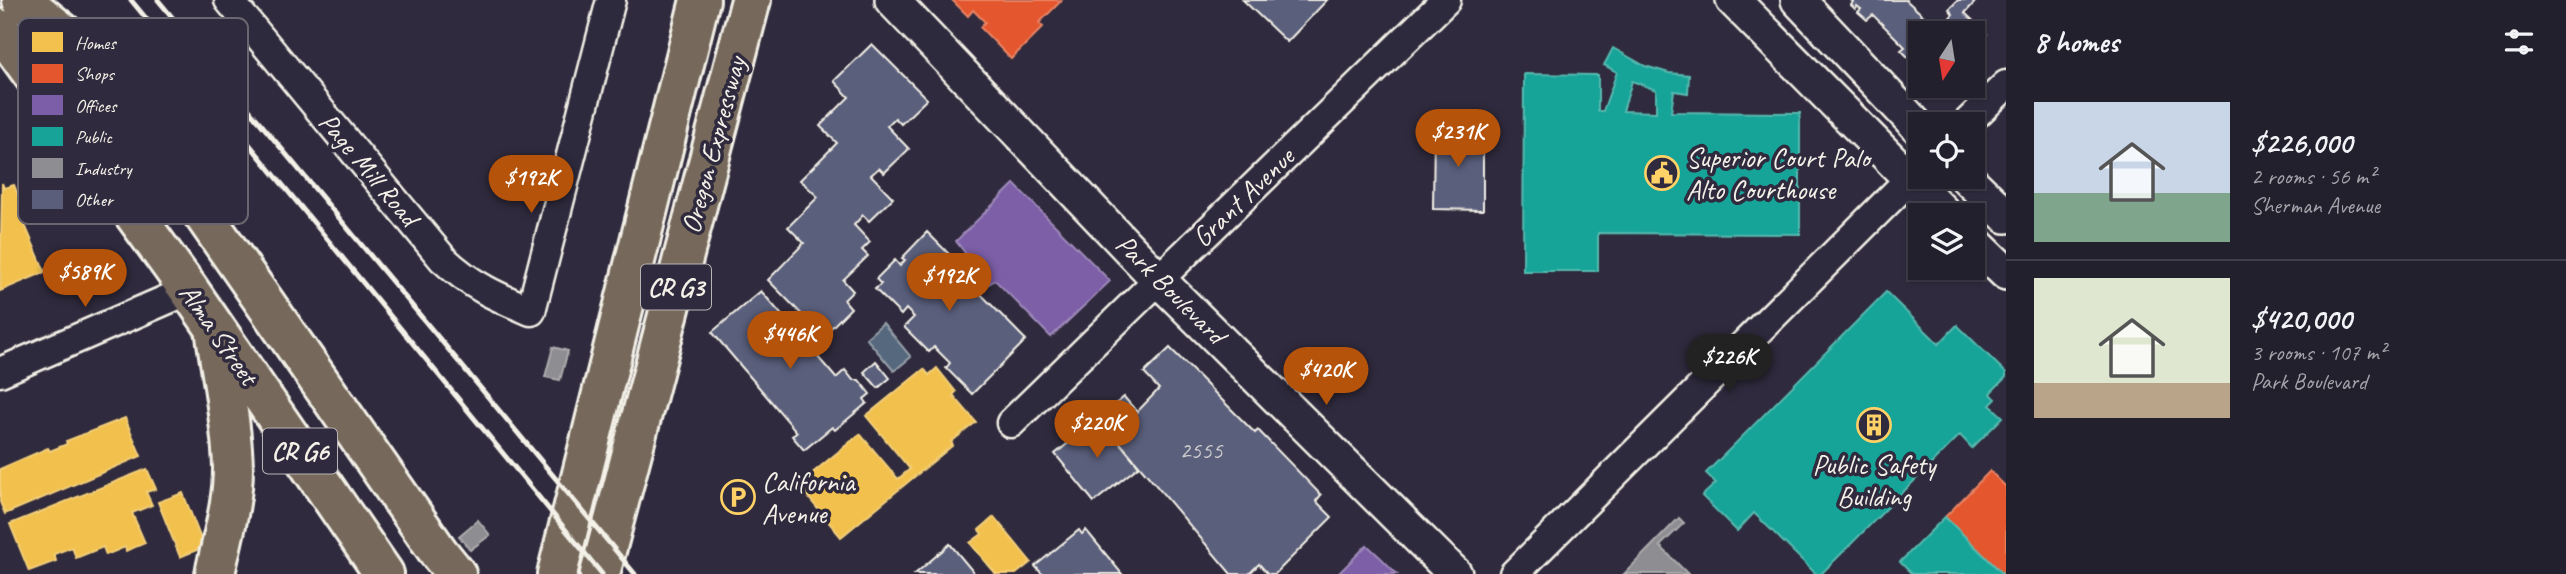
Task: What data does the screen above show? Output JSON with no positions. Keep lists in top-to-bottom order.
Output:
{
  "streets": {
    "main road": [
      "Oregon Expressway",
      "CR G3",
      "Alma Street",
      "CR G6"
    ],
    "street": ["Page Mill Road", "Grant Avenue", "Park Boulevard"]
  },
  "crossings": [
    ["Grant Avenue", "Park Boulevard"]
  ],
  "places": {
    "public building": ["Superior Court Palo Alto Courthouse"],
    "building": ["Public Safety Building"],
    "parking": ["California Avenue"]
  },
  "house_numbers": ["2555"],
  "legend": [
    "Homes",
    "Shops",
    "Offices",
    "Public",
    "Industry",
    "Other"
  ],
  "north": "bottom",
  "page": {
    "heading": "8 homes",
    "list": [
      {
        "name": "$226,000",
        "note": "2 rooms · 56 m² · Sherman Avenue"
      },
      {
        "name": "$420,000",
        "note": "3 rooms · 107 m² · Park Boulevard"
      }
    ],
    "price": [
      "$231K",
      "$192K",
      "$589K",
      "$192K",
      "$446K",
      "$226K",
      "$420K",
      "$220K"
    ]
  }
}
